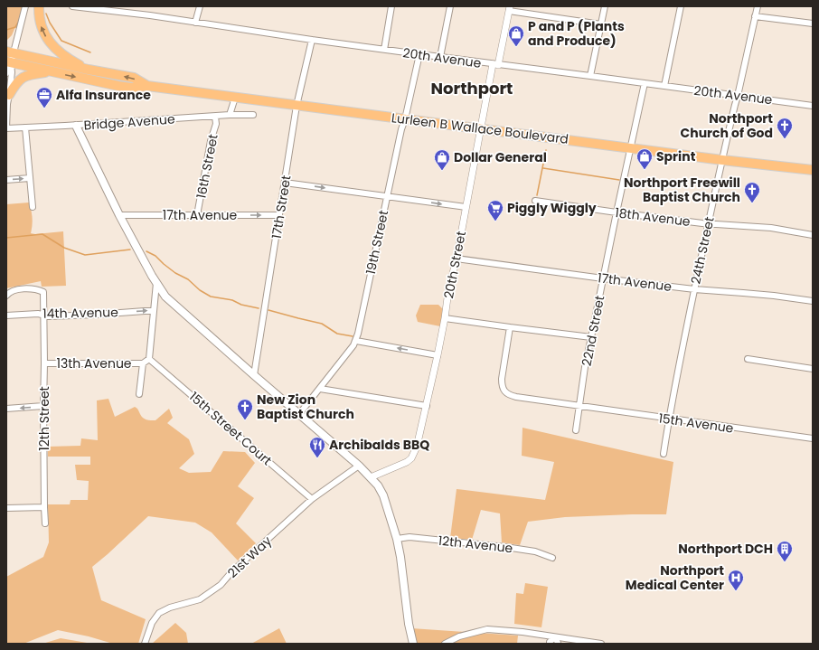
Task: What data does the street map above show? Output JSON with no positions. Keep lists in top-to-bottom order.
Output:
{
  "streets": {
    "highway": ["Lurleen B Wallace Boulevard"],
    "street": [
      "20th Avenue",
      "Bridge Avenue",
      "16th Street",
      "17th Street",
      "17th Avenue",
      "18th Avenue",
      "19th Street",
      "24th Street",
      "20th Street",
      "14th Avenue",
      "22nd Street",
      "13th Avenue",
      "12th Street",
      "15th Avenue",
      "15th Street Court",
      "12th Avenue",
      "21st Way"
    ]
  },
  "crossings": [
    ["20th Avenue", "17th Street"],
    ["20th Avenue", "19th Street"],
    ["20th Avenue", "24th Street"],
    ["20th Avenue", "20th Street"],
    ["20th Avenue", "22nd Street"],
    ["Bridge Avenue", "16th Street"],
    ["Lurleen B Wallace Boulevard", "17th Street"],
    ["Lurleen B Wallace Boulevard", "19th Street"],
    ["Lurleen B Wallace Boulevard", "24th Street"],
    ["Lurleen B Wallace Boulevard", "20th Street"],
    ["Lurleen B Wallace Boulevard", "22nd Street"],
    ["16th Street", "17th Avenue"],
    ["17th Street", "17th Avenue"],
    ["17th Avenue", "24th Street"],
    ["17th Avenue", "20th Street"],
    ["17th Avenue", "22nd Street"],
    ["18th Avenue", "24th Street"],
    ["18th Avenue", "22nd Street"],
    ["24th Street", "15th Avenue"],
    ["14th Avenue", "12th Street"],
    ["22nd Street", "15th Avenue"],
    ["13th Avenue", "12th Street"],
    ["15th Street Court", "21st Way"]
  ],
  "one_way": ["14th Avenue"],
  "districts": ["Northport"],
  "places": {
    "shop": ["P and P (Plants and Produce)", "Sprint", "Dollar General"],
    "office": ["Alfa Insurance"],
    "church": ["Northport Church of God", "Northport Freewill Baptist Church", "New Zion Baptist Church"],
    "supermarket": ["Piggly Wiggly"],
    "restaurant": ["Archibalds BBQ"],
    "building": ["Northport DCH"],
    "hospital": ["Northport Medical Center"]
  }
}
